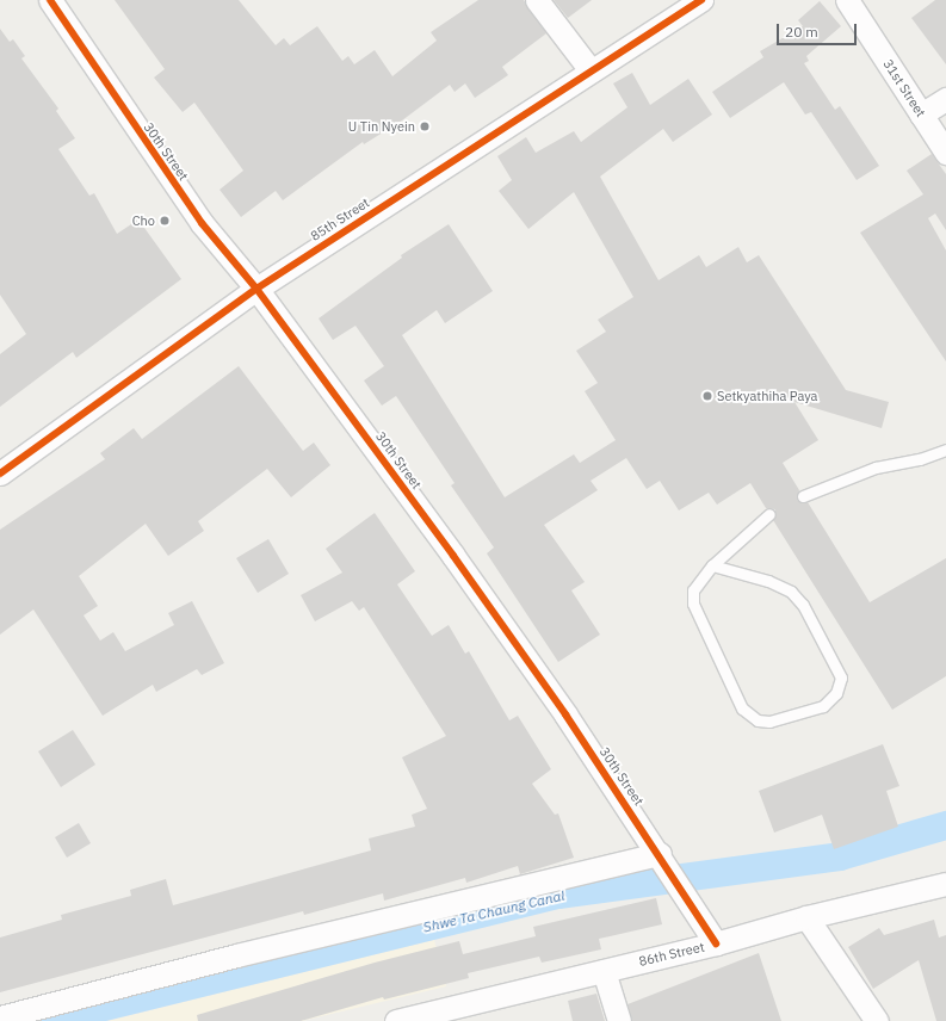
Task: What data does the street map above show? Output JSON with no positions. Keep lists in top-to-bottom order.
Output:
{
  "streets": {
    "street": [
      "31st Street",
      "30th Street",
      "85th Street",
      "86th Street"
    ]
  },
  "crossings": [
    ["30th Street", "85th Street"],
    ["30th Street", "86th Street"]
  ],
  "water": ["Shwe Ta Chaung Canal"],
  "places": ["U Tin Nyein", "Cho", "Setkyathiha Paya"],
  "scale_bar": "20 m"
}
